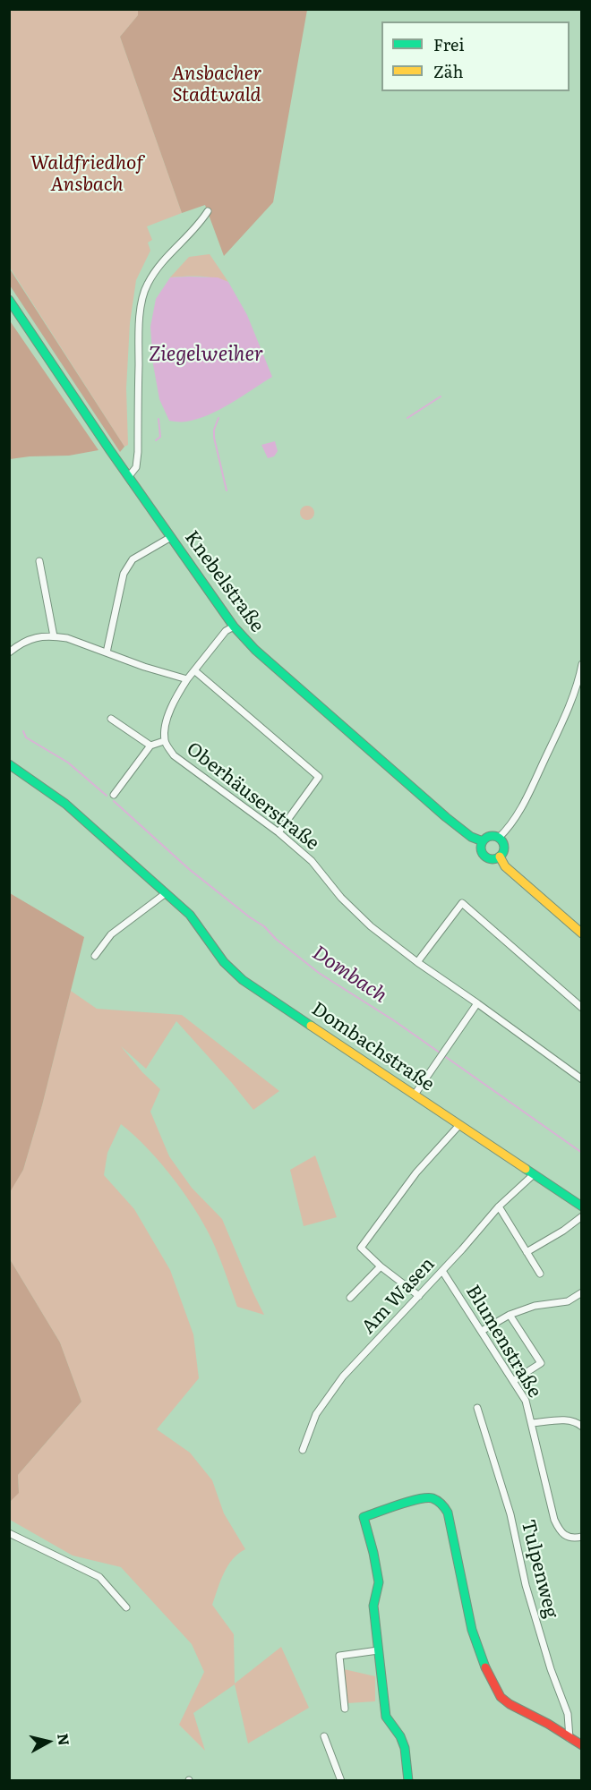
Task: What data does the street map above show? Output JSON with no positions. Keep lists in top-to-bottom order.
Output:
{
  "streets": {
    "street": [
      "Knebelstraße",
      "Oberhäuserstraße",
      "Dombachstraße",
      "Am Wasen",
      "Blumenstraße",
      "Tulpenweg"
    ]
  },
  "crossings": [
    ["Knebelstraße", "Oberhäuserstraße"],
    ["Dombachstraße", "Am Wasen"],
    ["Am Wasen", "Blumenstraße"]
  ],
  "water": ["Ziegelweiher", "Dombach"],
  "parks": ["Ansbacher Stadtwald", "Waldfriedhof Ansbach"],
  "legend": ["Frei", "Zäh"],
  "north": "right"
}
